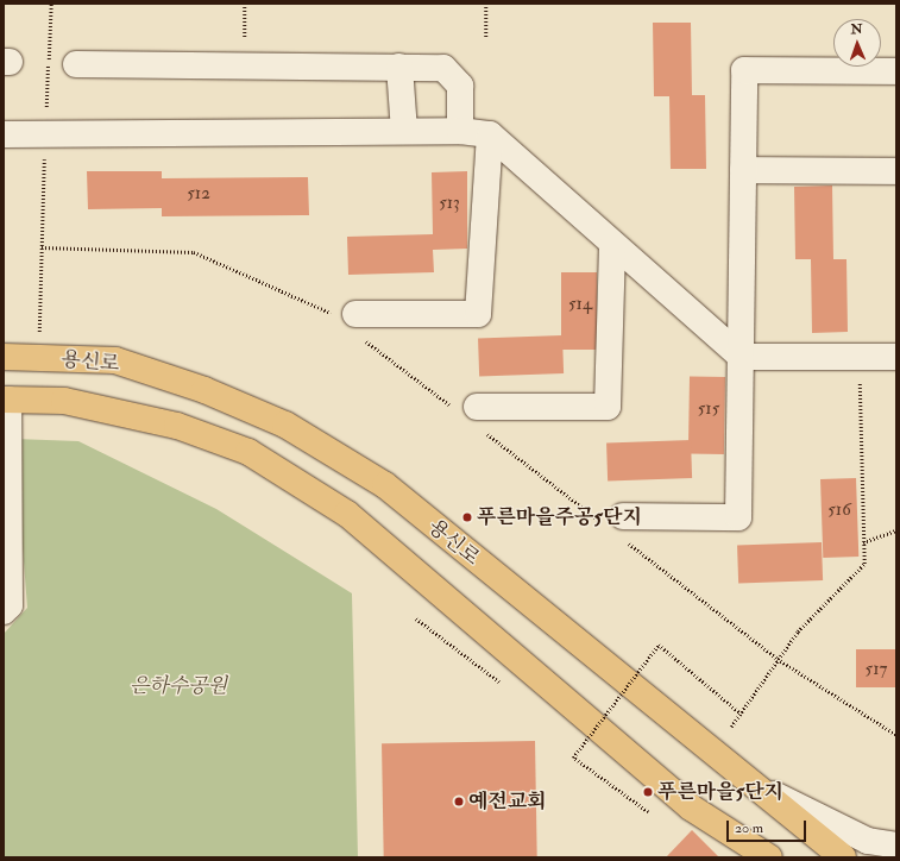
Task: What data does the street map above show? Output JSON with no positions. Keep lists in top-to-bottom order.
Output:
{
  "streets": {
    "main road": ["용신로"]
  },
  "parks": ["은하수공원"],
  "places": ["푸른마을주공5단지", "푸른마을5단지", "예전교회"],
  "house_numbers": [
    "512",
    "513",
    "514",
    "515",
    "516",
    "517"
  ],
  "scale_bar": "20 m",
  "north": "top"
}
